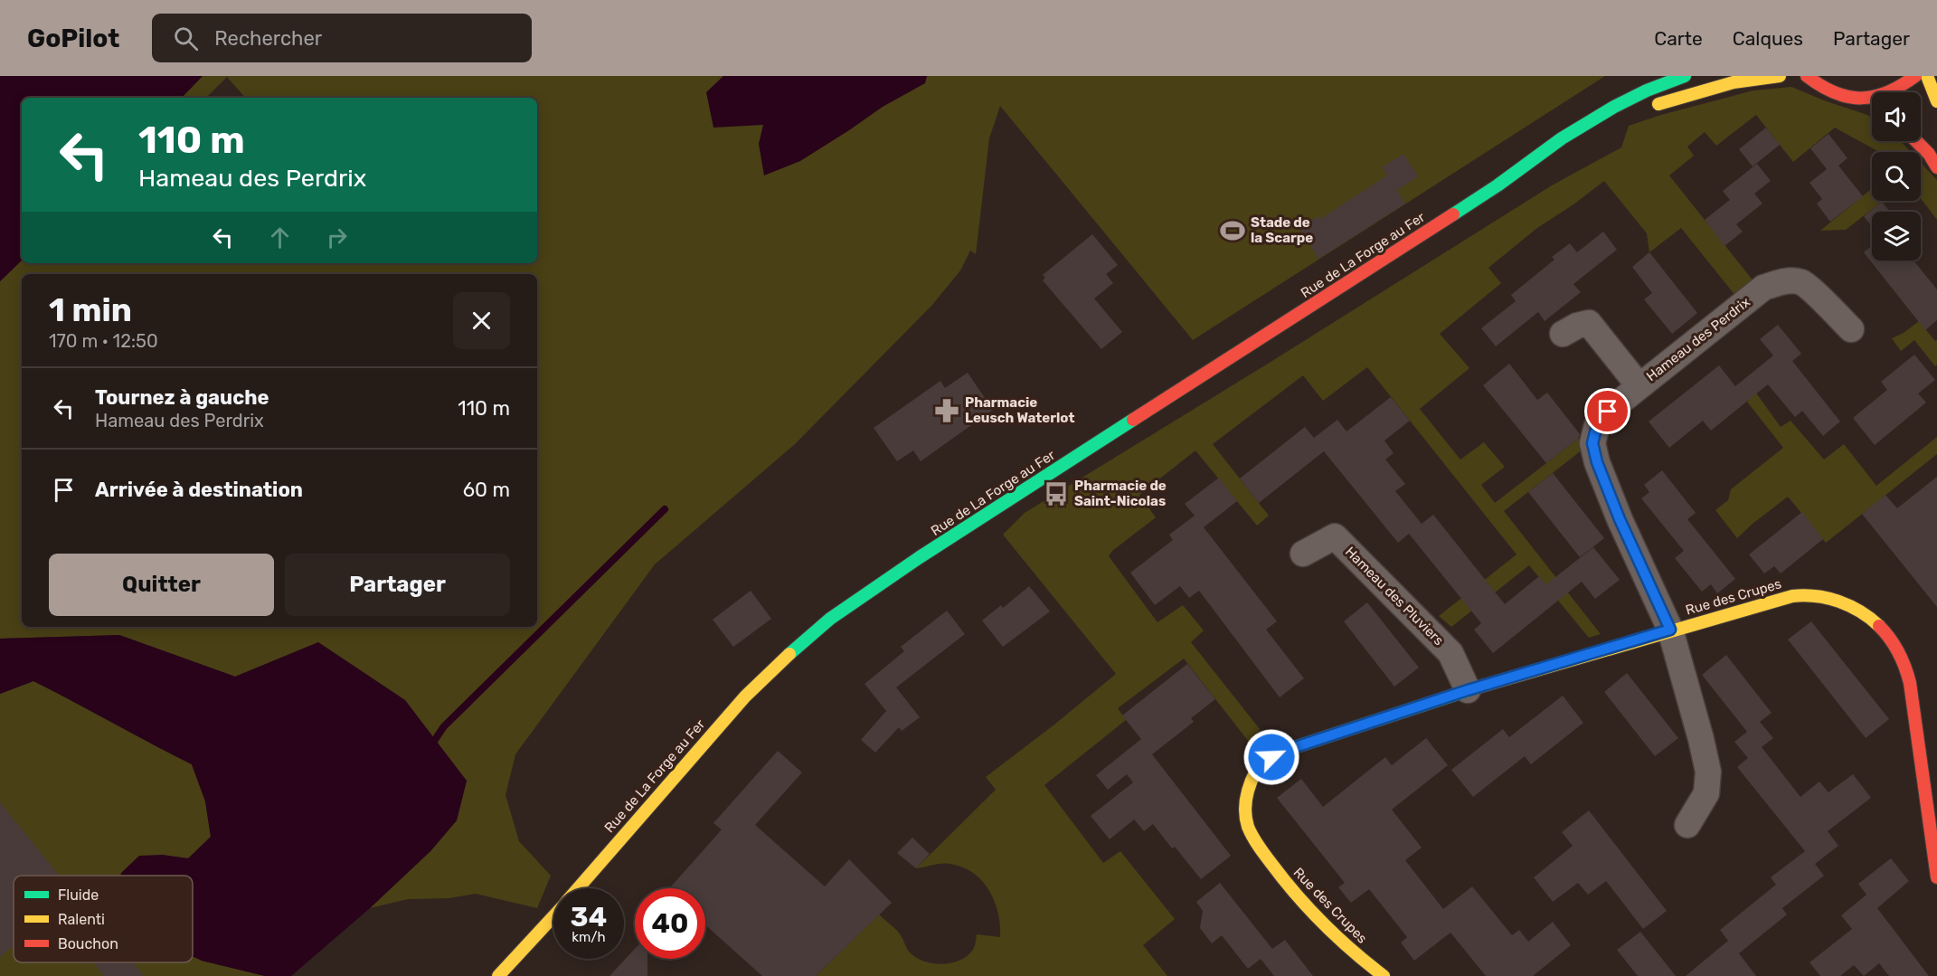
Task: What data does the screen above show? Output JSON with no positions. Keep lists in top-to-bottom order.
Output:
{
  "streets": {
    "main road": ["Rue de La Forge au Fer", "Rue des Crupes"],
    "street": ["Hameau des Perdrix", "Hameau des Pluviers"]
  },
  "crossings": [
    ["Hameau des Perdrix", "Rue des Crupes"],
    ["Hameau des Pluviers", "Rue des Crupes"]
  ],
  "places": {
    "sports": ["Stade de la Scarpe"],
    "pharmacy": ["Pharmacie Leusch Waterlot"],
    "bus stop": ["Pharmacie de Saint-Nicolas"]
  },
  "legend": ["Fluide", "Ralenti", "Bouchon"],
  "page": {
    "header": "GoPilot",
    "search": "Rechercher",
    "nav": ["Carte", "Calques", "Partager"],
    "turn": ["110 m", "Hameau des Perdrix"],
    "heading": ["1 min", "170 m · 12:50"],
    "list": [
      {
        "name": "Tournez à gauche",
        "note": "Hameau des Perdrix",
        "value": "110 m"
      },
      {
        "name": "Arrivée à destination",
        "value": "60 m"
      }
    ],
    "buttons": ["Quitter", "Partager"],
    "speed": "34 km/h",
    "limit": "40"
  }
}
